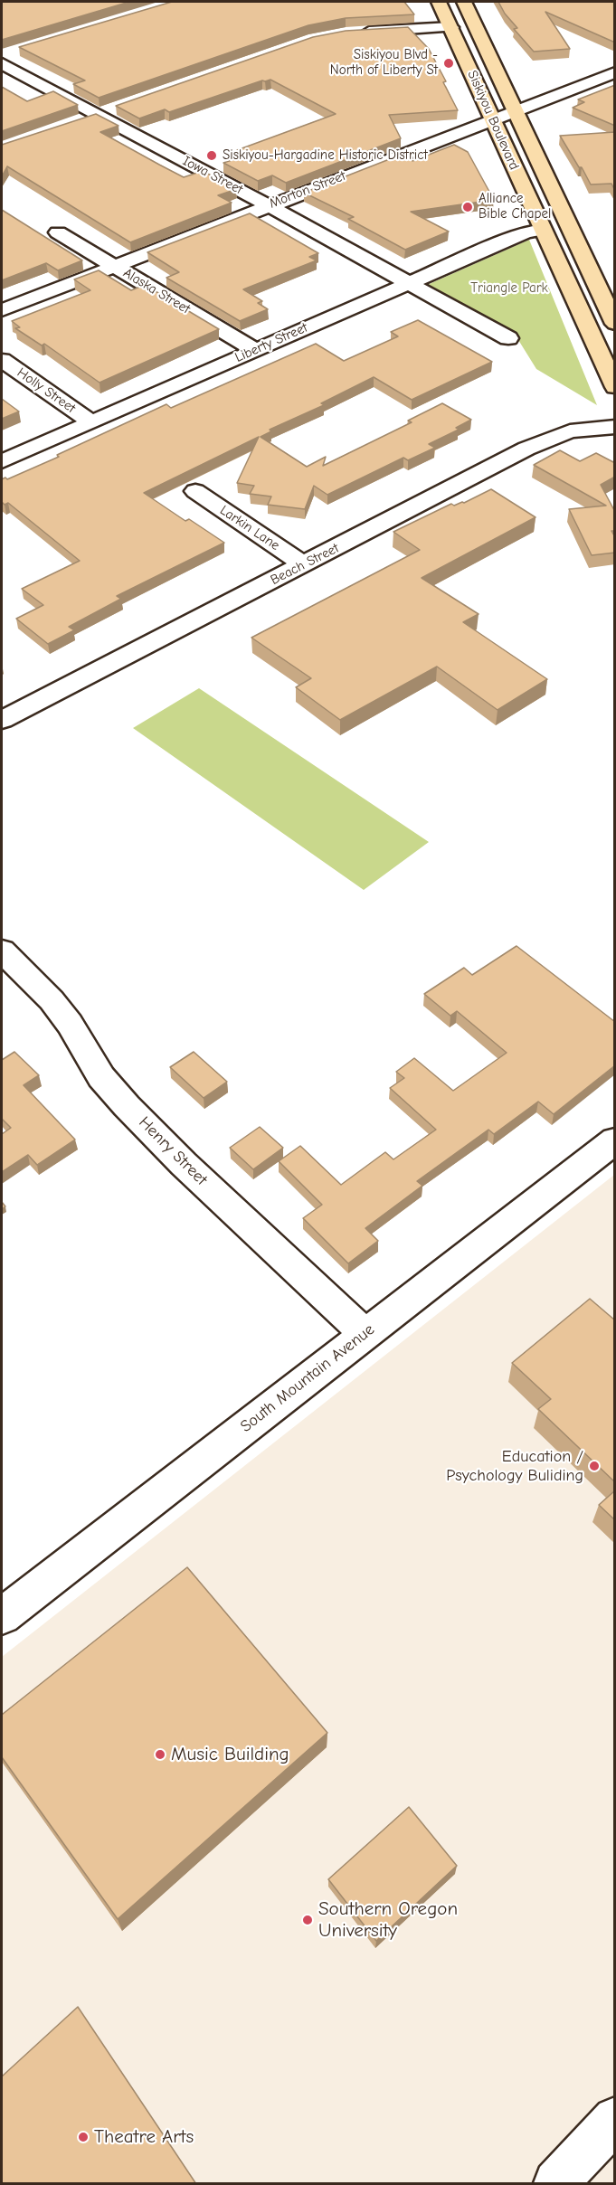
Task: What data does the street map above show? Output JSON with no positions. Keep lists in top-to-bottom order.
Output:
{
  "streets": {
    "main road": ["Siskiyou Boulevard"],
    "street": [
      "Iowa Street",
      "Morton Street",
      "Alaska Street",
      "Liberty Street",
      "Holly Street",
      "Larkin Lane",
      "Beach Street",
      "Henry Street",
      "South Mountain Avenue"
    ]
  },
  "crossings": [
    ["Siskiyou Boulevard", "Morton Street"],
    ["Siskiyou Boulevard", "Liberty Street"],
    ["Iowa Street", "Morton Street"],
    ["Iowa Street", "Liberty Street"],
    ["Morton Street", "Alaska Street"],
    ["Alaska Street", "Liberty Street"],
    ["Liberty Street", "Holly Street"],
    ["Larkin Lane", "Beach Street"],
    ["Henry Street", "South Mountain Avenue"]
  ],
  "parks": ["Triangle Park"],
  "places": [
    "Siskiyou Blvd - North of Liberty St",
    "Siskiyou-Hargadine Historic District",
    "Alliance Bible Chapel",
    "Education / Psychology Buliding",
    "Music Building",
    "Southern Oregon University",
    "Theatre Arts"
  ]
}
